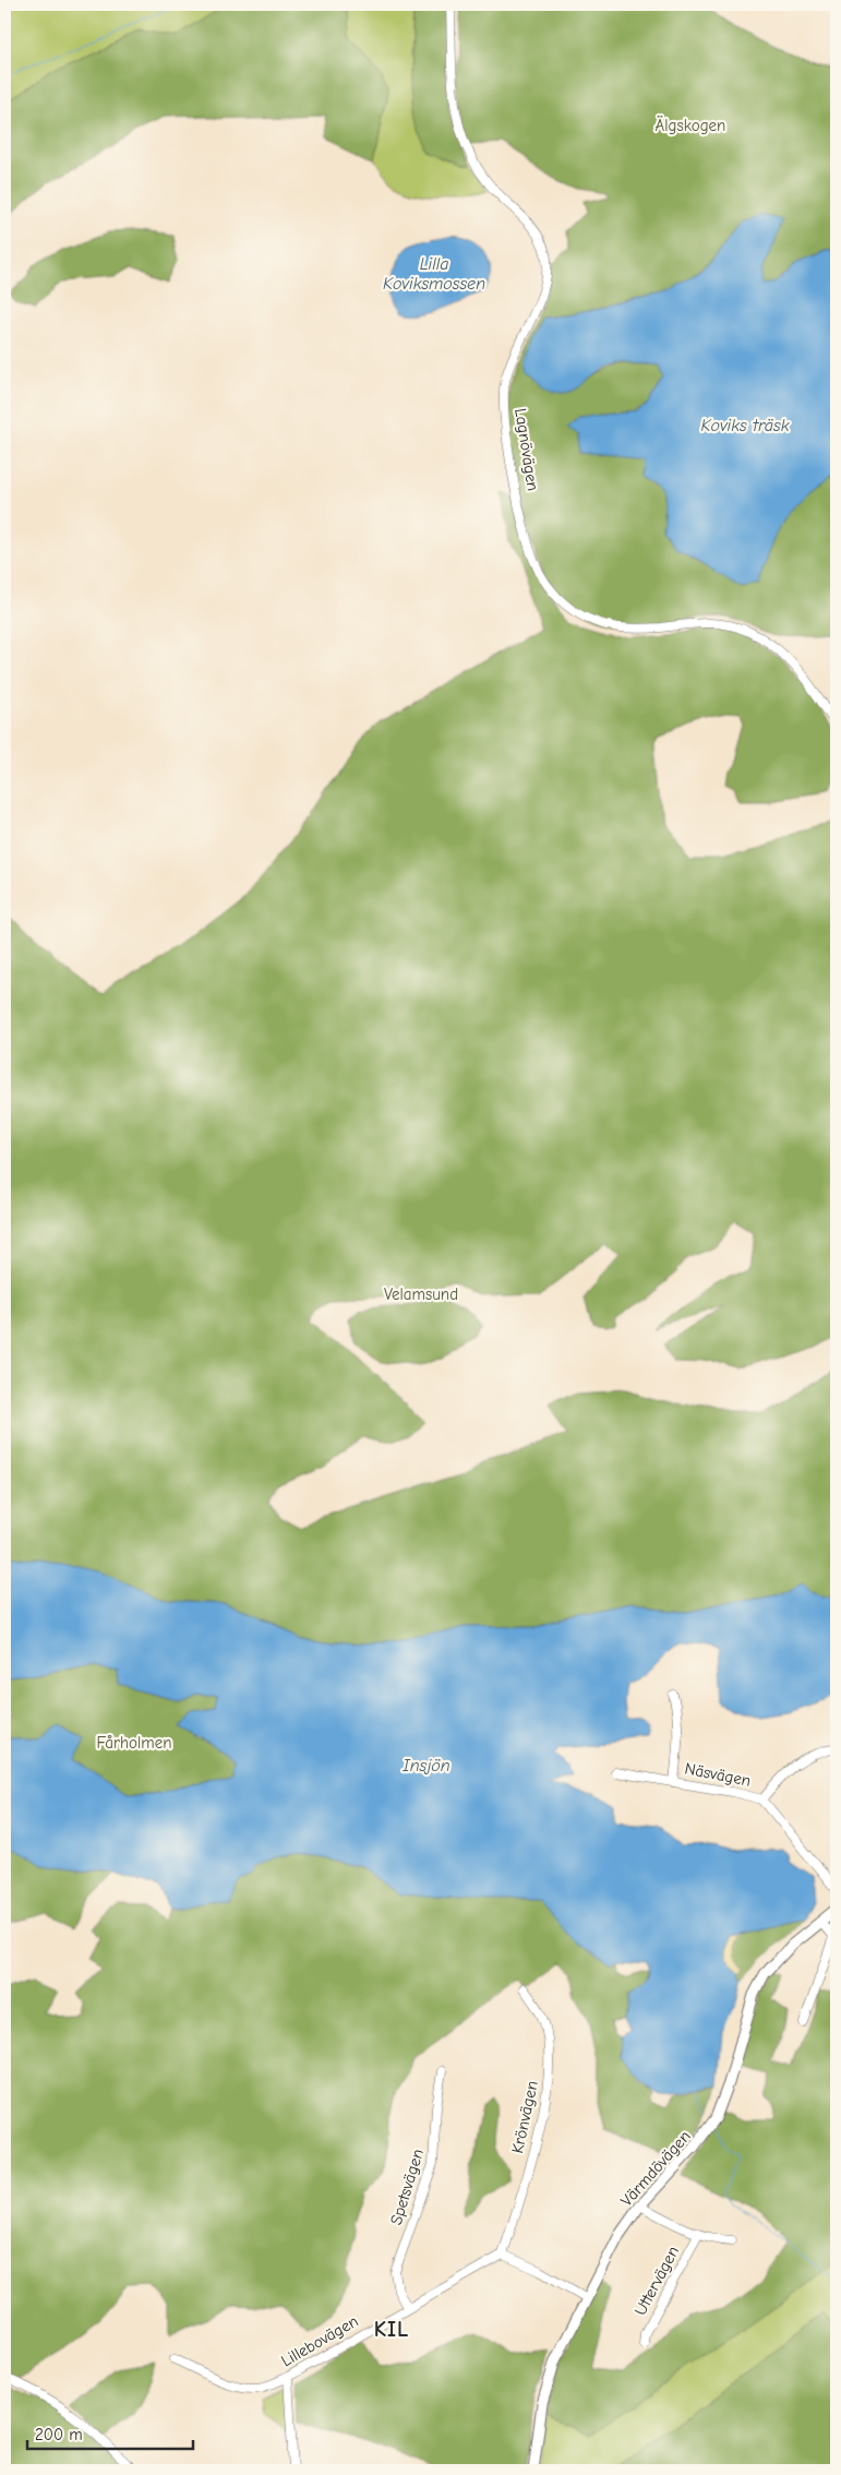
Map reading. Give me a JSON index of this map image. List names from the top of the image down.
{
  "streets": {
    "main road": ["Värmdövägen"],
    "street": [
      "Lagnövägen",
      "Näsvägen",
      "Krönvägen",
      "Spetsvägen",
      "Uttervägen",
      "Lillebovägen"
    ]
  },
  "crossings": [
    ["Krönvägen", "Lillebovägen"],
    ["Värmdövägen", "Uttervägen"],
    ["Spetsvägen", "Lillebovägen"]
  ],
  "districts": ["KIL"],
  "water": ["Lilla Koviksmossen", "Koviks träsk", "Insjön"],
  "parks": ["Älgskogen", "Velamsund", "Fårholmen"],
  "scale_bar": "200 m"
}
